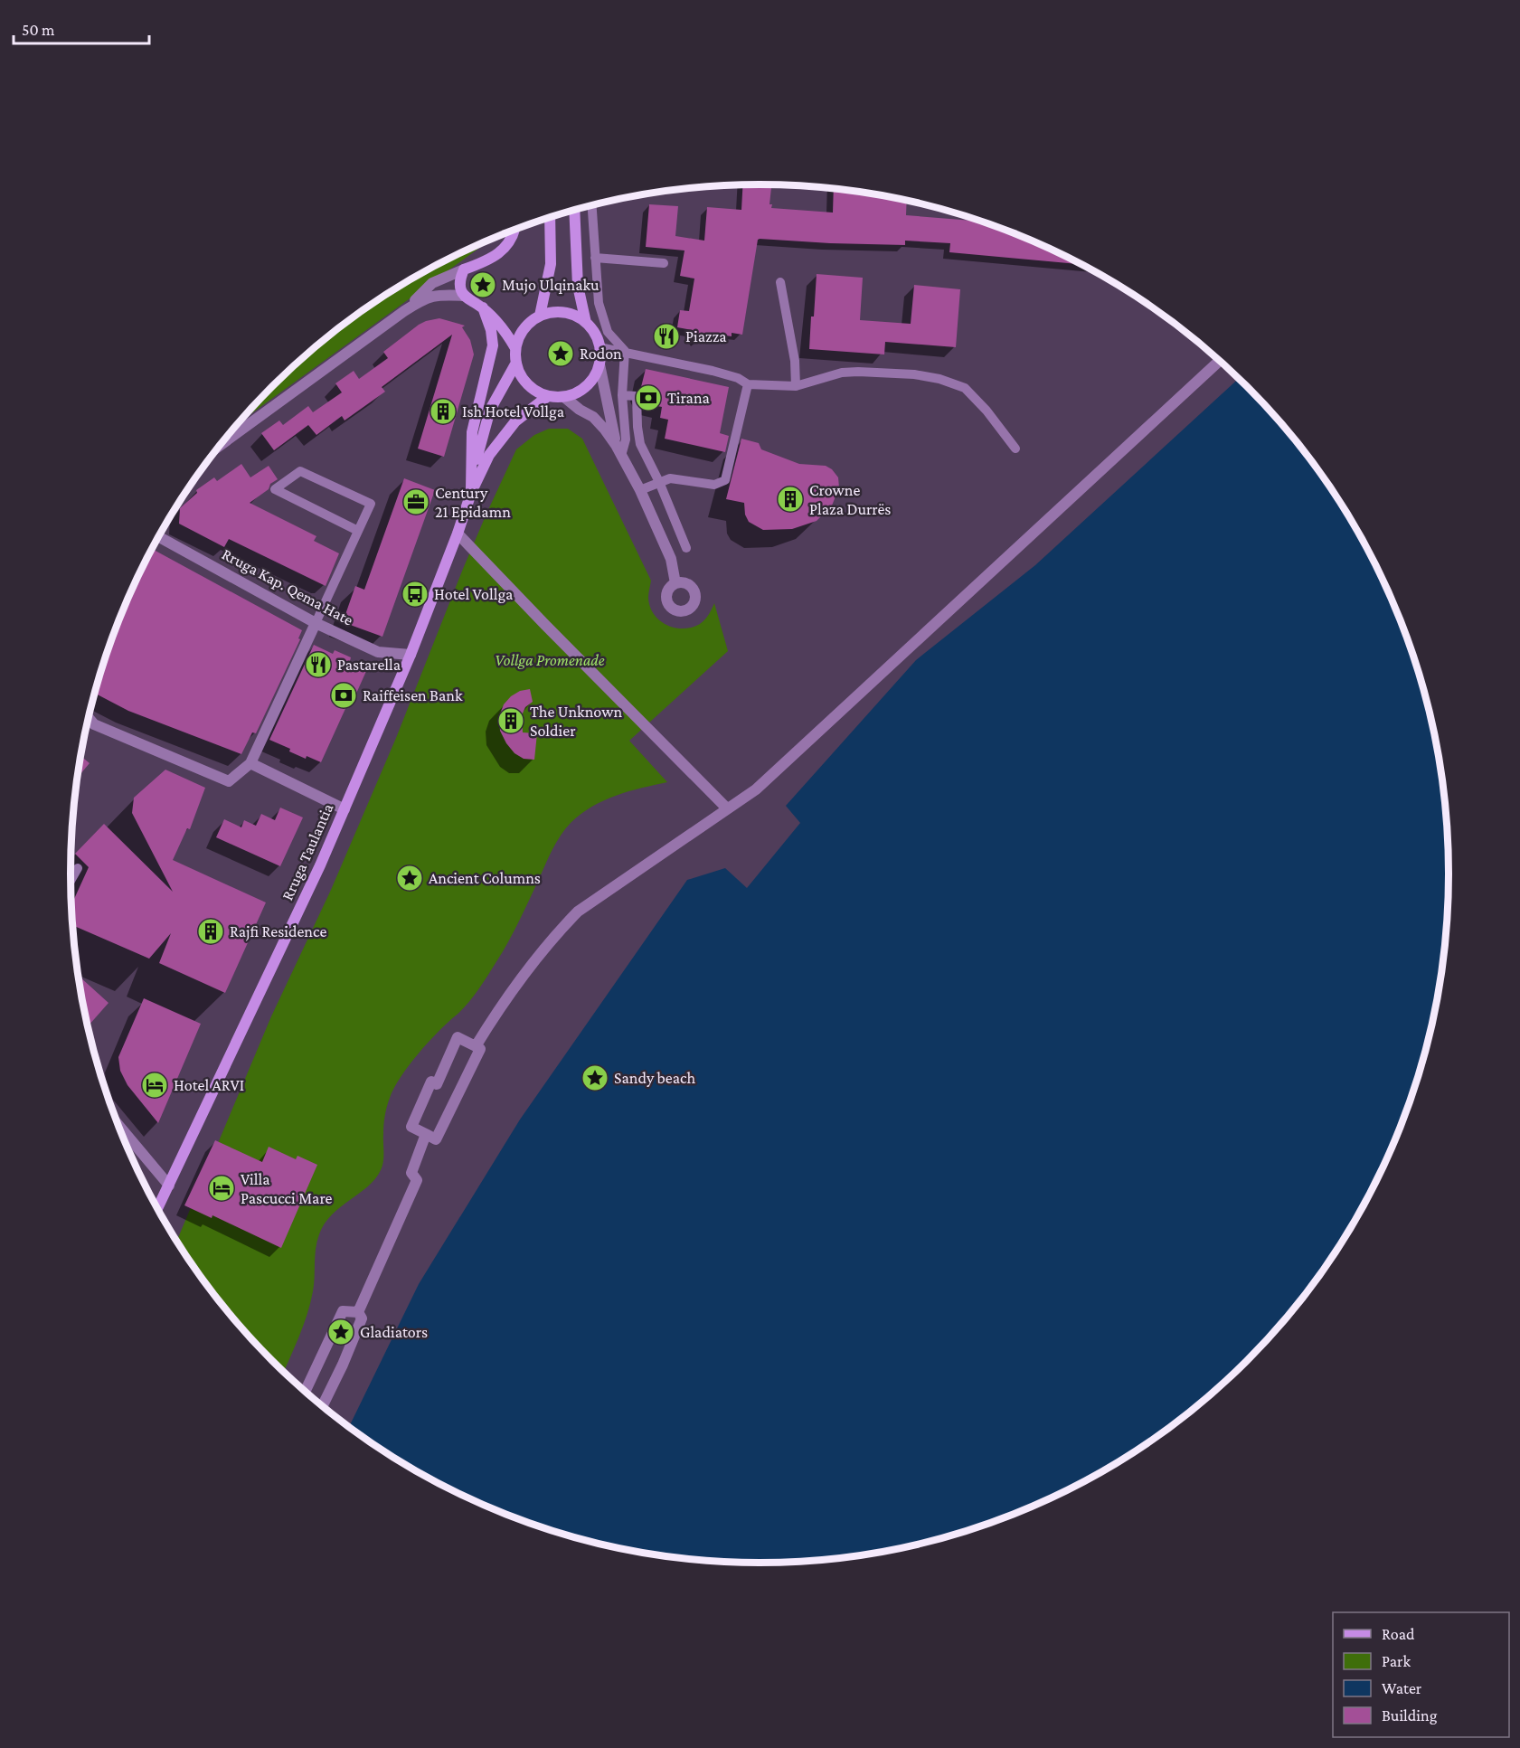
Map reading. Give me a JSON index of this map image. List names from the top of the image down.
{
  "streets": {
    "main road": ["Rruga Taulantia"],
    "street": ["Rruga Kap. Qema Hate"]
  },
  "crossings": [
    ["Rruga Kap. Qema Hate", "Rruga Taulantia"]
  ],
  "parks": ["Vollga Promenade"],
  "places": {
    "place": [
      "Mujo Ulqinaku",
      "Rodon",
      "Ancient Columns",
      "Sandy beach",
      "Gladiators"
    ],
    "restaurant": ["Piazza", "Pastarella"],
    "bank": ["Tirana", "Raiffeisen Bank"],
    "building": [
      "Ish Hotel Vollga",
      "Crowne Plaza Durrës",
      "The Unknown Soldier",
      "Rajfi Residence"
    ],
    "office": ["Century 21 Epidamn"],
    "bus stop": ["Hotel Vollga"],
    "hotel": ["Hotel ARVI", "Villa Pascucci Mare"]
  },
  "legend": [
    "Road",
    "Park",
    "Water",
    "Building"
  ],
  "scale_bar": "50 m"
}
